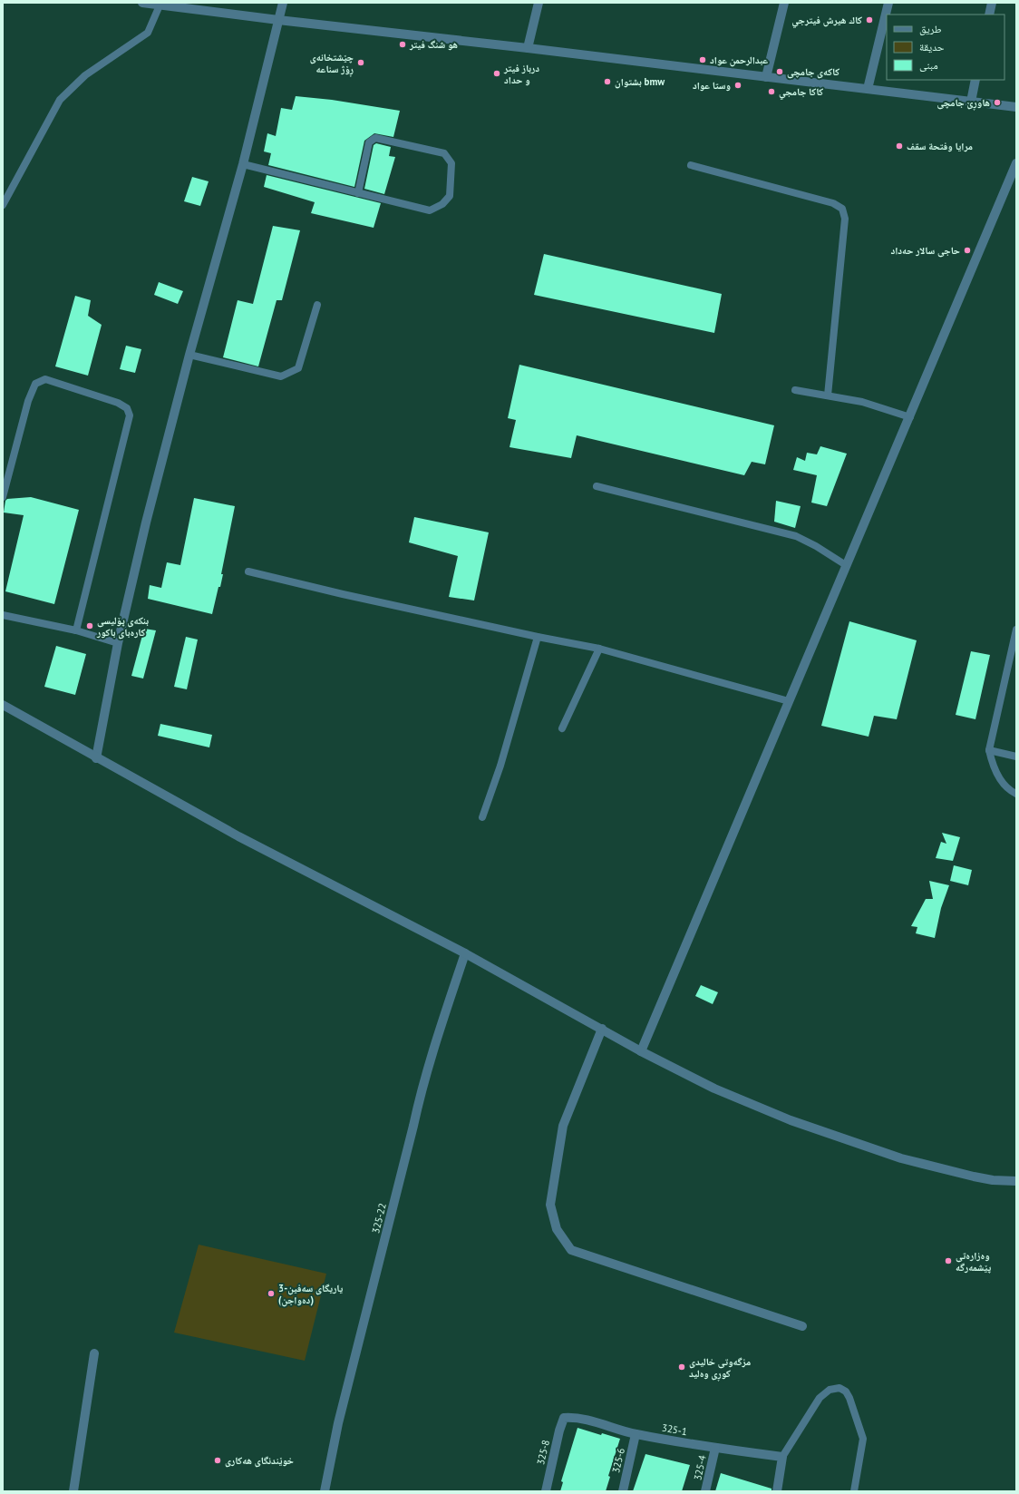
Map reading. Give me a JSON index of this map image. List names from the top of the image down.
{
  "streets": {
    "street": [
      "325-22",
      "325-1",
      "325-8",
      "325-6",
      "325-4"
    ]
  },
  "crossings": [
    ["325-1", "325-8"],
    ["325-1", "325-6"],
    ["325-1", "325-4"]
  ],
  "places": [
    "كاك هيرش فيترجي",
    "هو شنگ فيتر",
    "عبدالرحمن عواد",
    "چێشتخانەی ڕۆژ سناعه",
    "کاکەی جامچی",
    "درباز فیتر و حداد",
    "بشتوان bmw",
    "وستا عواد",
    "كاكا جامجي",
    "هاوڕێ جامچی",
    "مرايا وفتحة سقف",
    "حاجی سالار حەداد",
    "بنکەی پۆلیسی کارەبای باکور",
    "وەزارەتی پێشمەرگە",
    "یاریگای سەفین-3 (دەواجن)",
    "مزگەوتی خالیدی کوڕی وەلید",
    "خوێندنگای هەکاری"
  ],
  "legend": ["طريق", "حديقة", "مبنى"]
}
